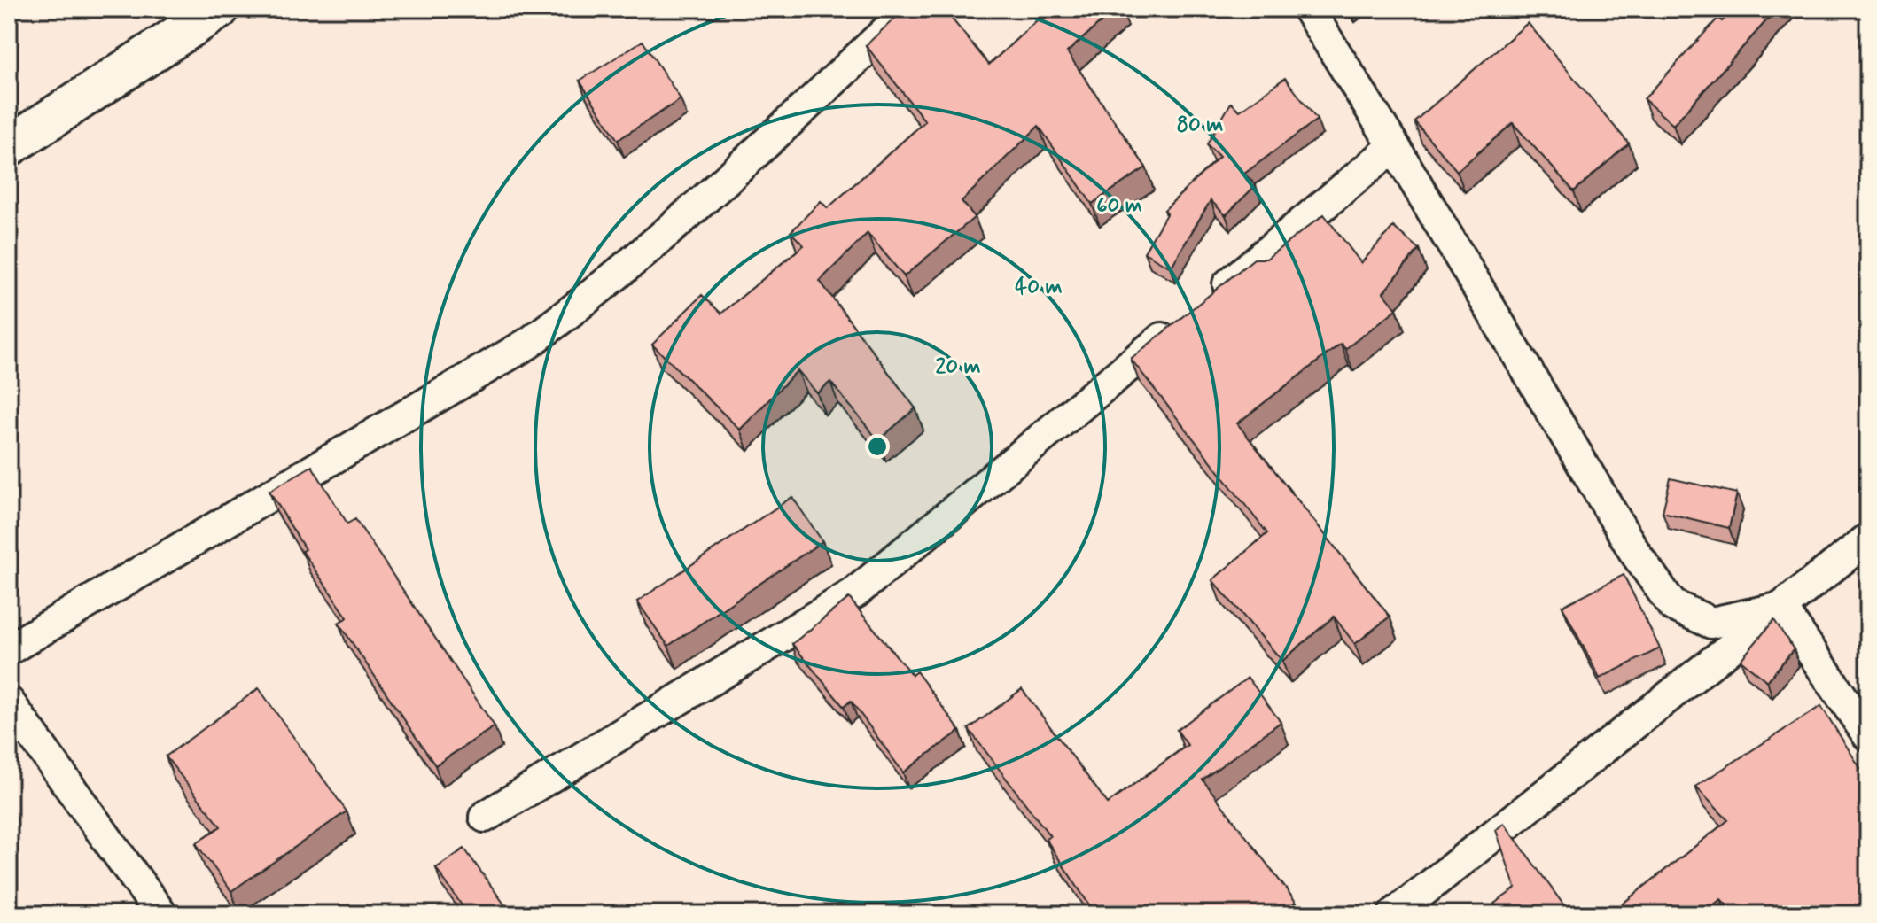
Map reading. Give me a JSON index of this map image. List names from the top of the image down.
{
  "rings": [
    "80 m",
    "60 m",
    "40 m",
    "20 m"
  ]
}
